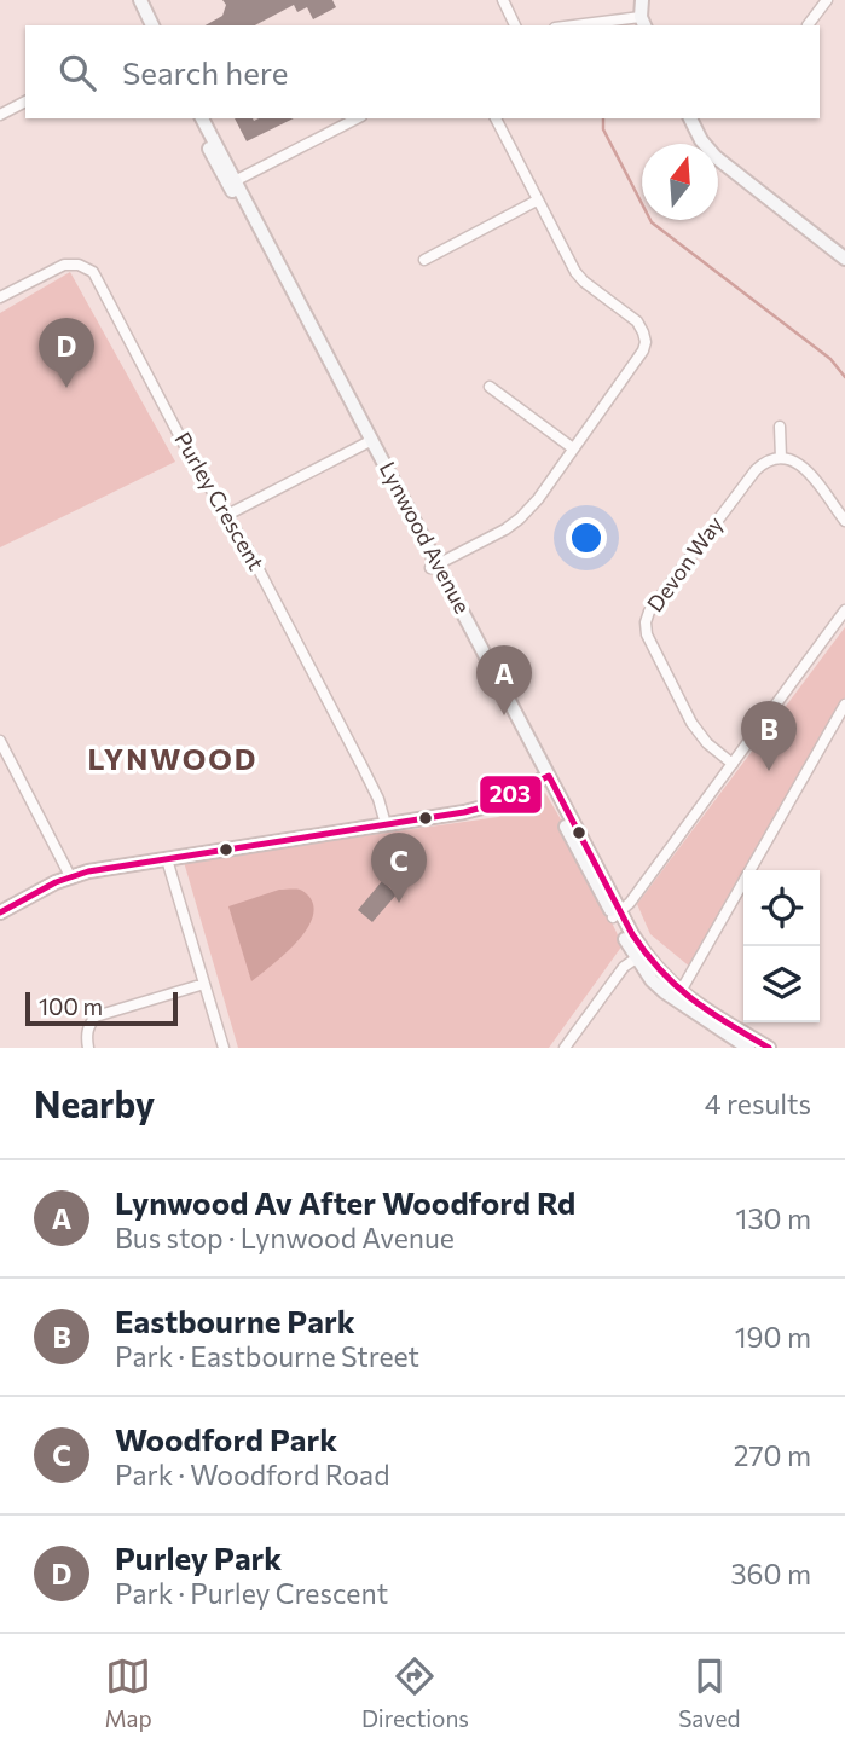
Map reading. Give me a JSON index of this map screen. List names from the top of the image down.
{
  "streets": {
    "street": ["Purley Crescent", "Lynwood Avenue", "Devon Way"]
  },
  "districts": ["LYNWOOD"],
  "lines": ["transit line 203"],
  "scale_bar": "100 m",
  "north": "top",
  "page": {
    "search": "Search here",
    "pins": [
      "D",
      "A",
      "B",
      "C"
    ],
    "scale": "100 m",
    "heading": ["Nearby", "4 results"],
    "list": [
      {
        "mark": "A",
        "name": "Lynwood Av After Woodford Rd",
        "note": "Bus stop · Lynwood Avenue",
        "value": "130 m"
      },
      {
        "mark": "B",
        "name": "Eastbourne Park",
        "note": "Park · Eastbourne Street",
        "value": "190 m"
      },
      {
        "mark": "C",
        "name": "Woodford Park",
        "note": "Park · Woodford Road",
        "value": "270 m"
      },
      {
        "mark": "D",
        "name": "Purley Park",
        "note": "Park · Purley Crescent",
        "value": "360 m"
      }
    ],
    "nav": ["Map", "Directions", "Saved"]
  }
}
